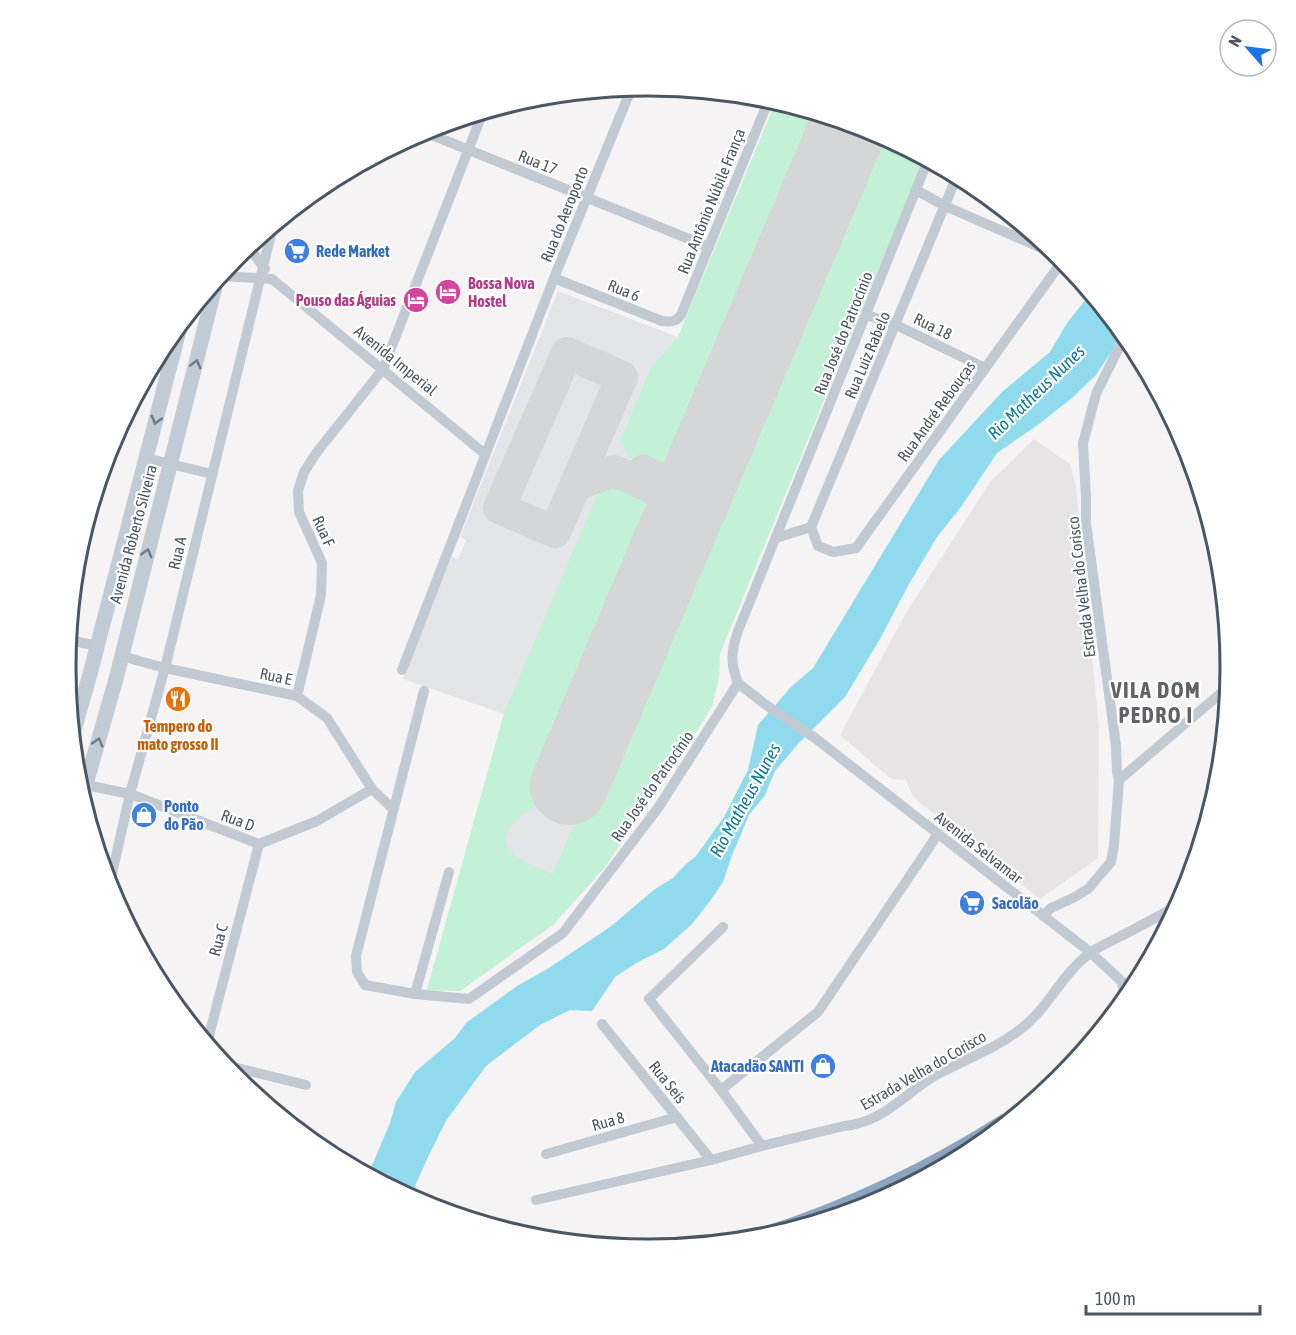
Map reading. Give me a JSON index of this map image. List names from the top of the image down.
{
  "streets": {
    "street": [
      "Rua 17",
      "Rua Antônio Núbile França",
      "Rua do Aeroporto",
      "Rua 6",
      "Rua 18",
      "Rua José do Patrocínio",
      "Rua Luiz Rabelo",
      "Avenida Imperial",
      "Rua André Rebouças",
      "Rua F",
      "Avenida Roberto Silveira",
      "Rua A",
      "Estrada Velha do Corisco",
      "Rua E",
      "Rua D",
      "Avenida Selvamar",
      "Rua C",
      "Rua Seis",
      "Rua 8"
    ]
  },
  "crossings": [
    ["Rua 17", "Rua Antônio Núbile França"],
    ["Rua 17", "Rua do Aeroporto"],
    ["Rua 17", "Rua F"],
    ["Rua Antônio Núbile França", "Rua 6"],
    ["Rua do Aeroporto", "Rua 6"],
    ["Rua do Aeroporto", "Avenida Imperial"],
    ["Rua 18", "Rua José do Patrocínio"],
    ["Rua 18", "Rua Luiz Rabelo"],
    ["Rua 18", "Rua André Rebouças"],
    ["Rua José do Patrocínio", "Rua E"],
    ["Rua José do Patrocínio", "Avenida Selvamar"],
    ["Rua Luiz Rabelo", "Rua André Rebouças"],
    ["Avenida Imperial", "Rua F"],
    ["Avenida Imperial", "Rua A"],
    ["Rua F", "Rua E"],
    ["Avenida Roberto Silveira", "Rua E"],
    ["Rua A", "Rua E"],
    ["Rua A", "Rua D"],
    ["Estrada Velha do Corisco", "Avenida Selvamar"],
    ["Estrada Velha do Corisco", "Rua Seis"],
    ["Rua E", "Rua D"],
    ["Rua D", "Rua C"],
    ["Rua Seis", "Rua 8"]
  ],
  "districts": ["VILA DOM PEDRO I"],
  "water": ["Rio Matheus Nunes"],
  "places": {
    "supermarket": ["Rede Market", "Sacolão"],
    "hotel": ["Bossa Nova Hostel", "Pouso das Águias"],
    "restaurant": ["Tempero do mato grosso II"],
    "shop": ["Ponto do Pão", "Atacadão SANTI"]
  },
  "scale_bar": "100 m",
  "north": "top left"
}
